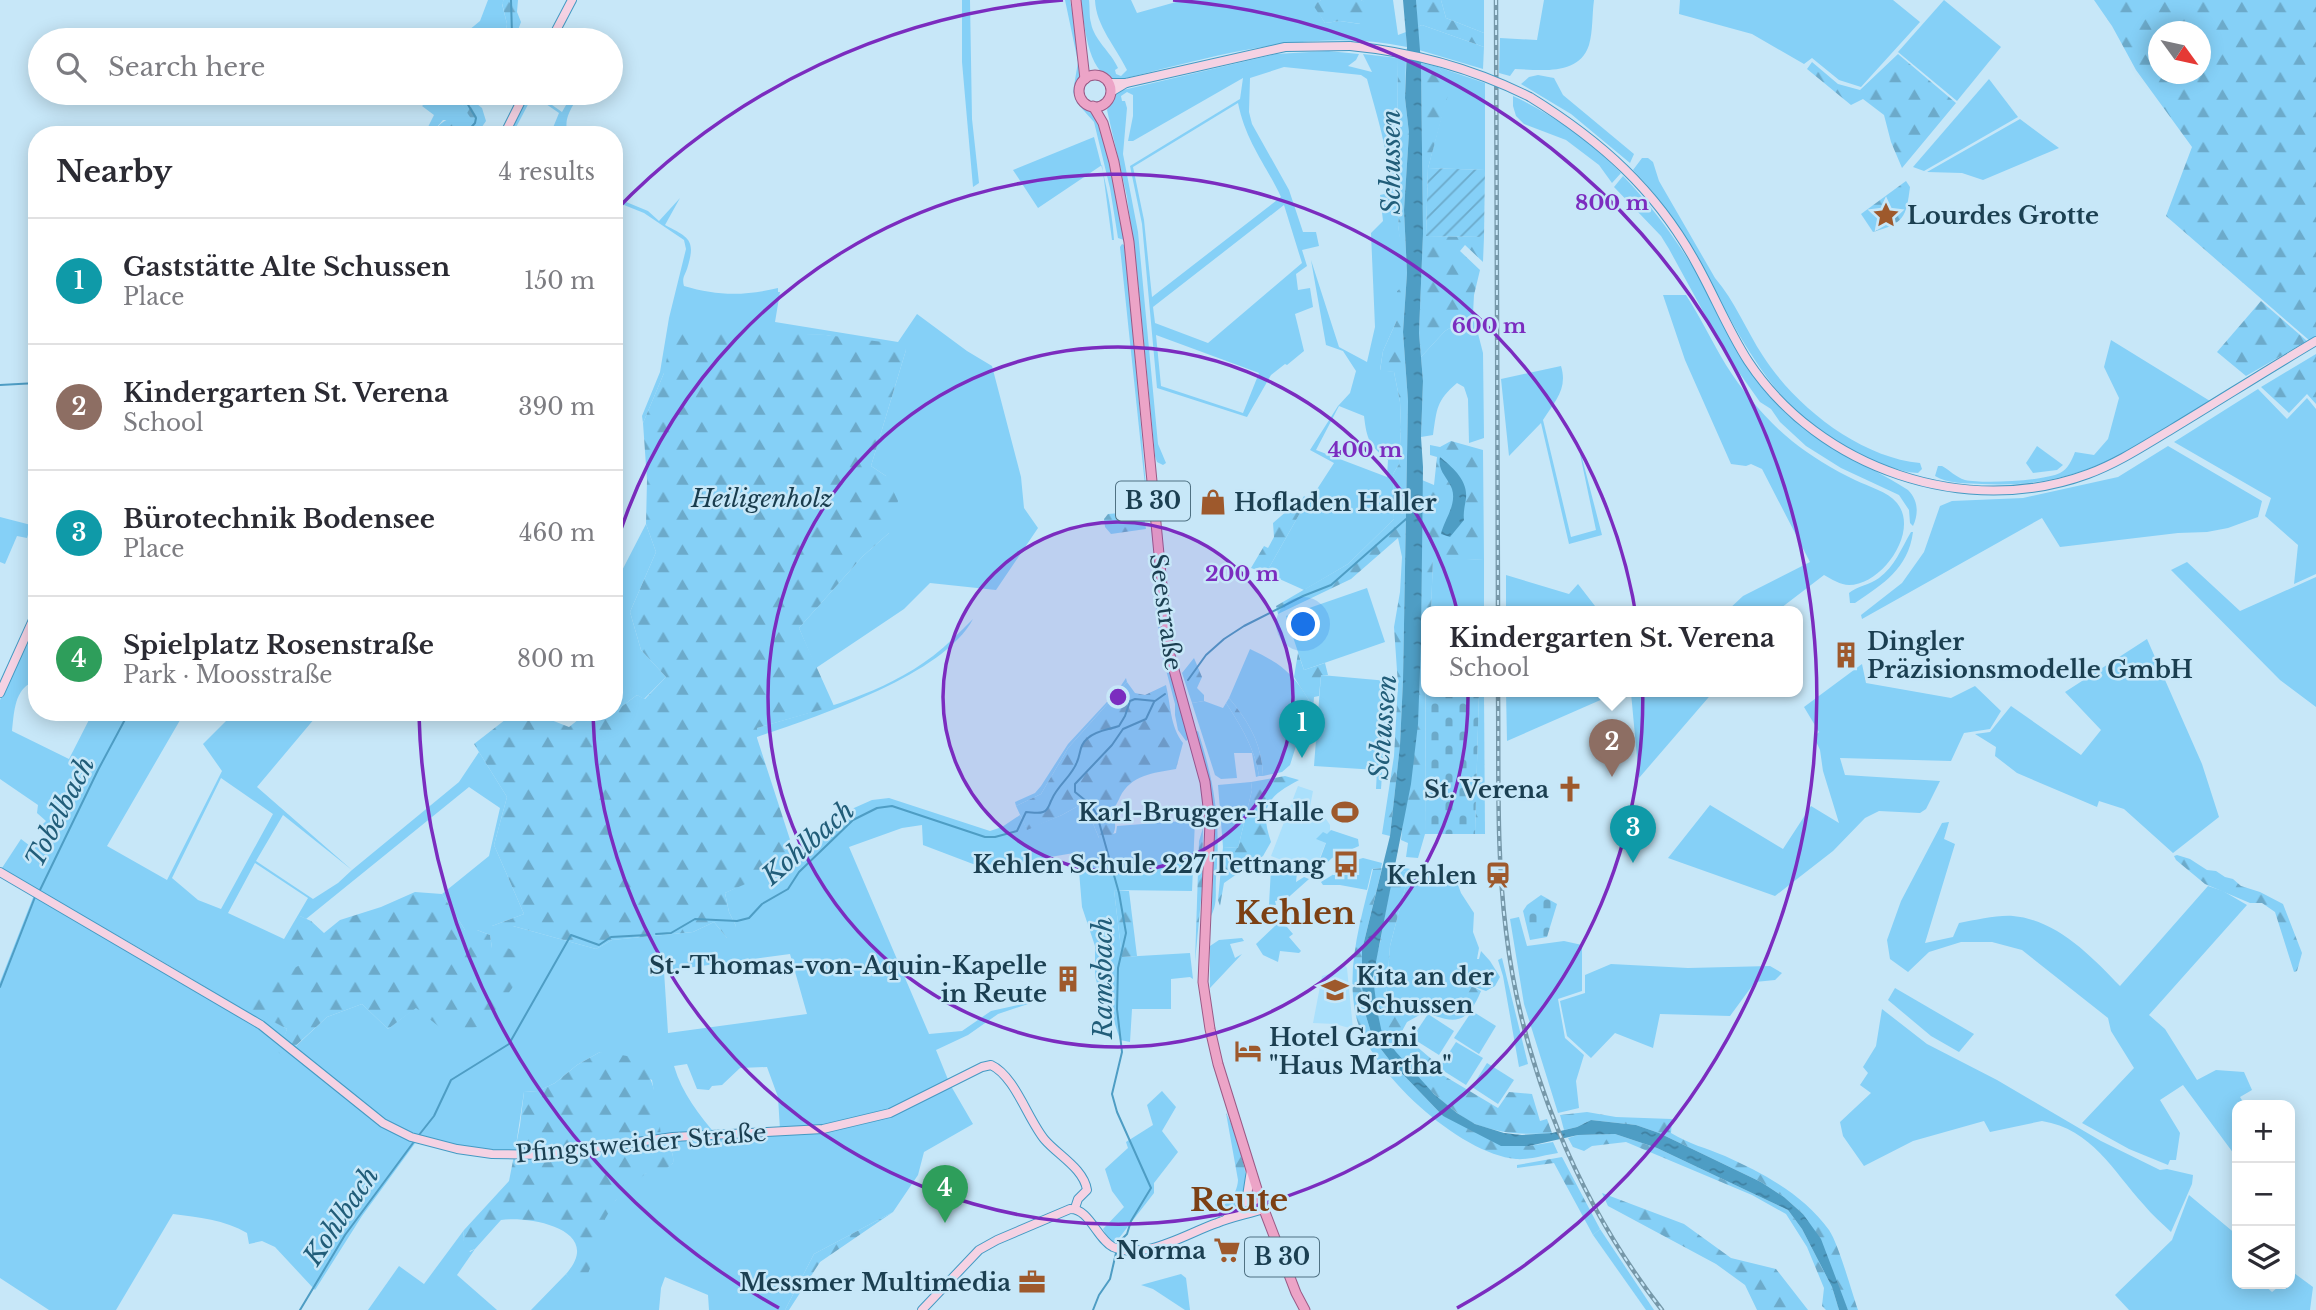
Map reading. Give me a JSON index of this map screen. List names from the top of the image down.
{
  "streets": {
    "main road": ["B 30", "Seestraße"],
    "street": ["Pfingstweider Straße"]
  },
  "crossings": [
    ["B 30", "Seestraße"]
  ],
  "districts": ["Kehlen", "Reute"],
  "water": [
    "Schussen",
    "Tobelbach",
    "Kohlbach",
    "Ramsbach"
  ],
  "parks": ["Heiligenholz"],
  "places": {
    "place": ["Lourdes Grotte"],
    "shop": ["Hofladen Haller"],
    "building": ["Dingler Präzisionsmodelle GmbH", "St.-Thomas-von-Aquin-Kapelle in Reute"],
    "church": ["St. Verena"],
    "sports": ["Karl-Brugger-Halle"],
    "bus stop": ["Kehlen Schule 227 Tettnang"],
    "station": ["Kehlen"],
    "school or university": ["Kita an der Schussen"],
    "hotel": ["Hotel Garni \"Haus Martha\""],
    "supermarket": ["Norma"],
    "office": ["Messmer Multimedia"]
  },
  "north": "bottom right",
  "page": {
    "search": "Search here",
    "heading": ["Nearby", "4 results"],
    "list": [
      {
        "mark": "1",
        "name": "Gaststätte Alte Schussen",
        "note": "Place",
        "value": "150 m"
      },
      {
        "mark": "2",
        "name": "Kindergarten St. Verena",
        "note": "School",
        "value": "390 m"
      },
      {
        "mark": "3",
        "name": "Bürotechnik Bodensee",
        "note": "Place",
        "value": "460 m"
      },
      {
        "mark": "4",
        "name": "Spielplatz Rosenstraße",
        "note": "Park · Moosstraße",
        "value": "800 m"
      }
    ],
    "popup": ["Kindergarten St. Verena", "School"],
    "pins": [
      "1",
      "2",
      "3",
      "4"
    ],
    "map_buttons": ["+", "−"]
  },
  "rings": [
    "800 m",
    "600 m",
    "400 m",
    "200 m"
  ]
}
